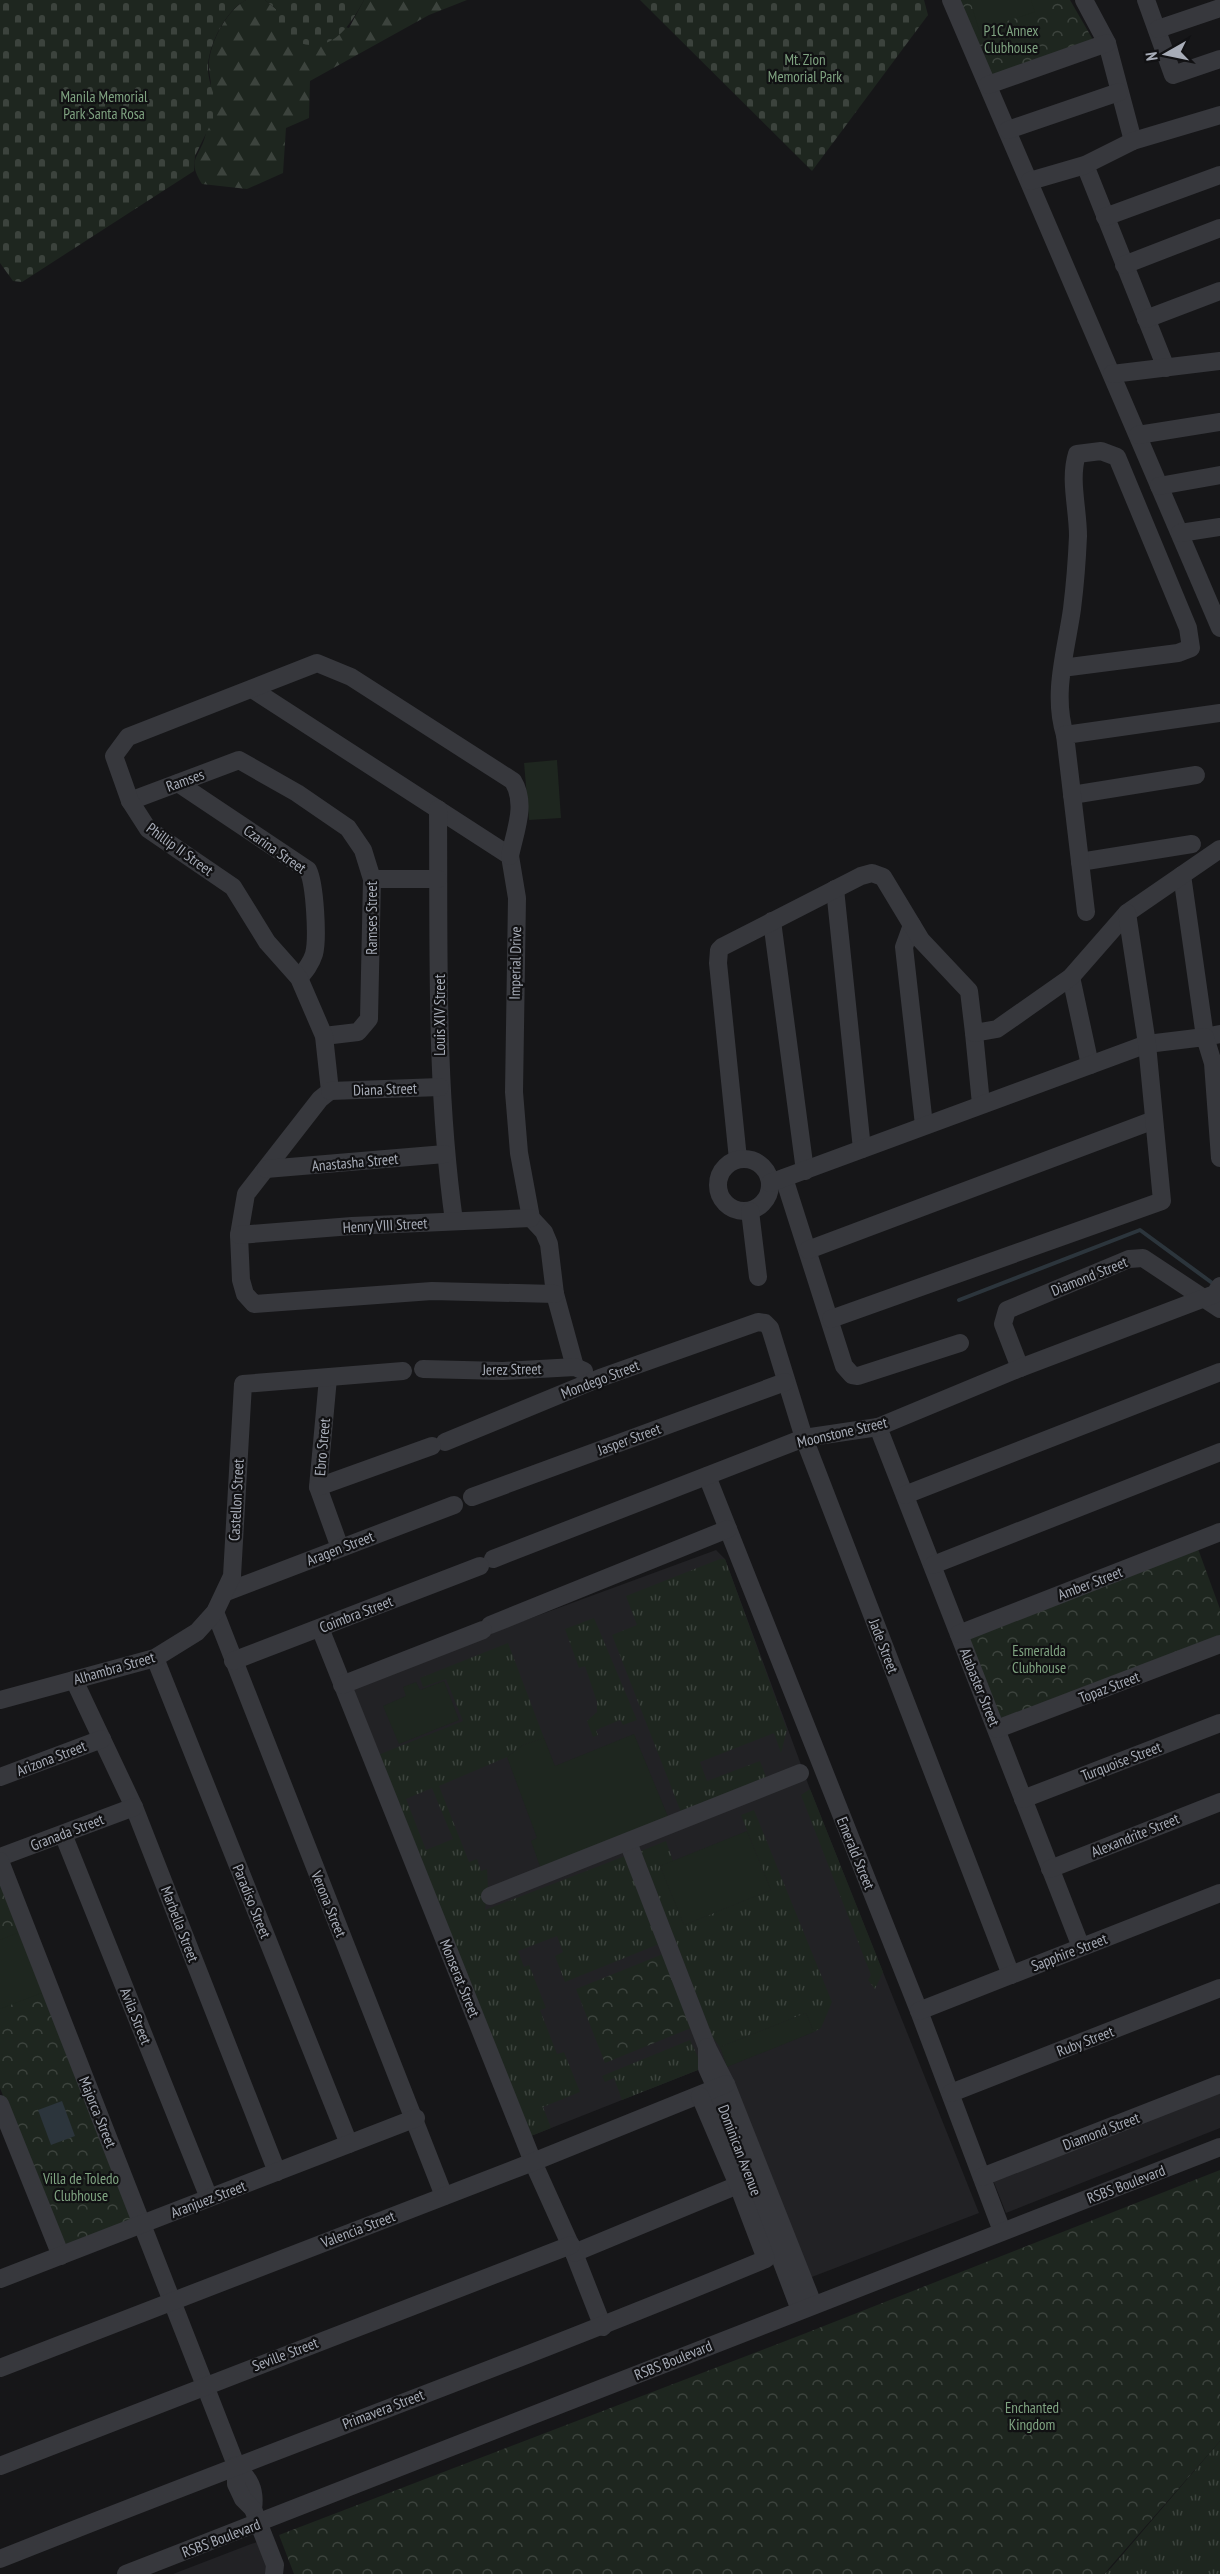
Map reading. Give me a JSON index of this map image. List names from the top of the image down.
{
  "streets": {
    "street": [
      "Ramses",
      "Phillip II Street",
      "Czarina Street",
      "Ramses Street",
      "Imperial Drive",
      "Louis XIV Street",
      "Diana Street",
      "Anastasha Street",
      "Henry VIII Street",
      "Diamond Street",
      "Jerez Street",
      "Mondego Street",
      "Moonstone Street",
      "Jasper Street",
      "Ebro Street",
      "Castellon Street",
      "Aragen Street",
      "Amber Street",
      "Coimbra Street",
      "Jade Street",
      "Alhambra Street",
      "Alabaster Street",
      "Topaz Street",
      "Arizona Street",
      "Turquoise Street",
      "Granada Street",
      "Alexandrite Street",
      "Emerald Street",
      "Paradiso Street",
      "Verona Street",
      "Marbella Street",
      "Sapphire Street",
      "Monserat Street",
      "Avila Street",
      "Ruby Street",
      "Majorca Street",
      "Dominican Avenue",
      "RSBS Boulevard",
      "Aranjuez Street",
      "Valencia Street",
      "Seville Street",
      "Primavera Street"
    ]
  },
  "crossings": [
    ["Ramses", "Phillip II Street"],
    ["Ramses", "Czarina Street"],
    ["Ramses", "Ramses Street"],
    ["Phillip II Street", "Czarina Street"],
    ["Phillip II Street", "Ramses Street"],
    ["Phillip II Street", "Imperial Drive"],
    ["Phillip II Street", "Diana Street"],
    ["Imperial Drive", "Henry VIII Street"],
    ["Imperial Drive", "Jerez Street"],
    ["Louis XIV Street", "Diana Street"],
    ["Louis XIV Street", "Anastasha Street"],
    ["Louis XIV Street", "Henry VIII Street"],
    ["Diamond Street", "Moonstone Street"],
    ["Diamond Street", "Emerald Street"],
    ["Jerez Street", "Mondego Street"],
    ["Mondego Street", "Ebro Street"],
    ["Mondego Street", "Jade Street"],
    ["Moonstone Street", "Coimbra Street"],
    ["Moonstone Street", "Jade Street"],
    ["Moonstone Street", "Alabaster Street"],
    ["Moonstone Street", "Emerald Street"],
    ["Jasper Street", "Jade Street"],
    ["Ebro Street", "Castellon Street"],
    ["Ebro Street", "Aragen Street"],
    ["Castellon Street", "Aragen Street"],
    ["Castellon Street", "Alhambra Street"],
    ["Castellon Street", "Verona Street"],
    ["Amber Street", "Alabaster Street"],
    ["Coimbra Street", "Verona Street"],
    ["Coimbra Street", "Monserat Street"],
    ["Jade Street", "Sapphire Street"],
    ["Alhambra Street", "Paradiso Street"],
    ["Alhambra Street", "Verona Street"],
    ["Alhambra Street", "Marbella Street"],
    ["Alabaster Street", "Topaz Street"],
    ["Alabaster Street", "Turquoise Street"],
    ["Alabaster Street", "Alexandrite Street"],
    ["Alabaster Street", "Sapphire Street"],
    ["Arizona Street", "Marbella Street"],
    ["Granada Street", "Marbella Street"],
    ["Granada Street", "Avila Street"],
    ["Granada Street", "Majorca Street"],
    ["Emerald Street", "Sapphire Street"],
    ["Emerald Street", "Ruby Street"],
    ["Emerald Street", "RSBS Boulevard"],
    ["Paradiso Street", "Aranjuez Street"],
    ["Verona Street", "Aranjuez Street"],
    ["Verona Street", "Valencia Street"],
    ["Marbella Street", "Aranjuez Street"],
    ["Monserat Street", "Valencia Street"],
    ["Monserat Street", "Seville Street"],
    ["Monserat Street", "Primavera Street"],
    ["Avila Street", "Aranjuez Street"],
    ["Majorca Street", "RSBS Boulevard"],
    ["Majorca Street", "Aranjuez Street"],
    ["Majorca Street", "Valencia Street"],
    ["Majorca Street", "Seville Street"],
    ["Majorca Street", "Primavera Street"],
    ["Dominican Avenue", "RSBS Boulevard"],
    ["Dominican Avenue", "Valencia Street"],
    ["Seville Street", "Primavera Street"]
  ],
  "parks": [
    "P1C Annex Clubhouse",
    "Mt. Zion Memorial Park",
    "Manila Memorial Park Santa Rosa",
    "Esmeralda Clubhouse",
    "Villa de Toledo Clubhouse",
    "Enchanted Kingdom"
  ],
  "north": "left"
}
